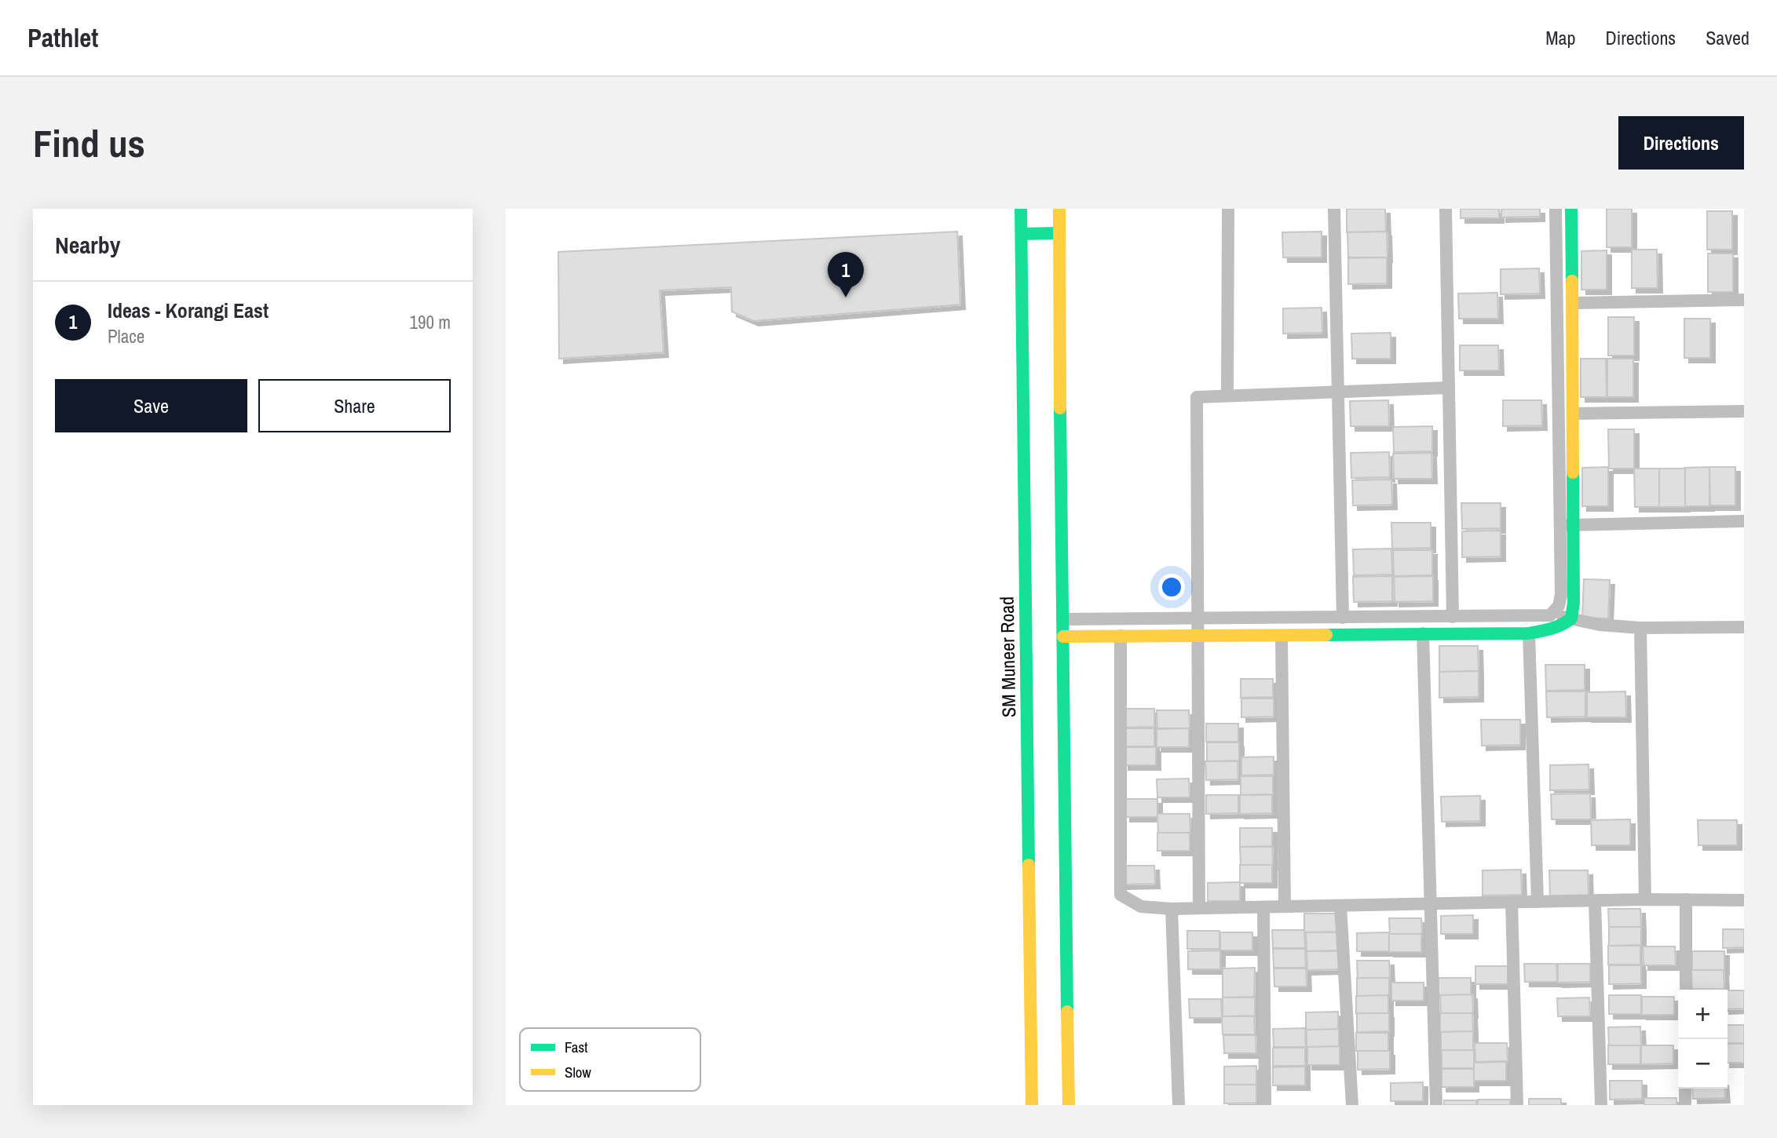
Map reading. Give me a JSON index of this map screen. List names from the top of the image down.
{
  "streets": {
    "main road": ["SM Muneer Road"]
  },
  "legend": ["Fast", "Slow"],
  "page": {
    "header": "Pathlet",
    "nav": ["Map", "Directions", "Saved"],
    "buttons": [
      "Directions",
      ["Save", "Share"]
    ],
    "title": "Find us",
    "heading": "Nearby",
    "pins": "1",
    "list": [
      {
        "mark": "1",
        "name": "Ideas - Korangi East",
        "note": "Place",
        "value": "190 m"
      }
    ],
    "map_buttons": ["+", "−"]
  }
}
